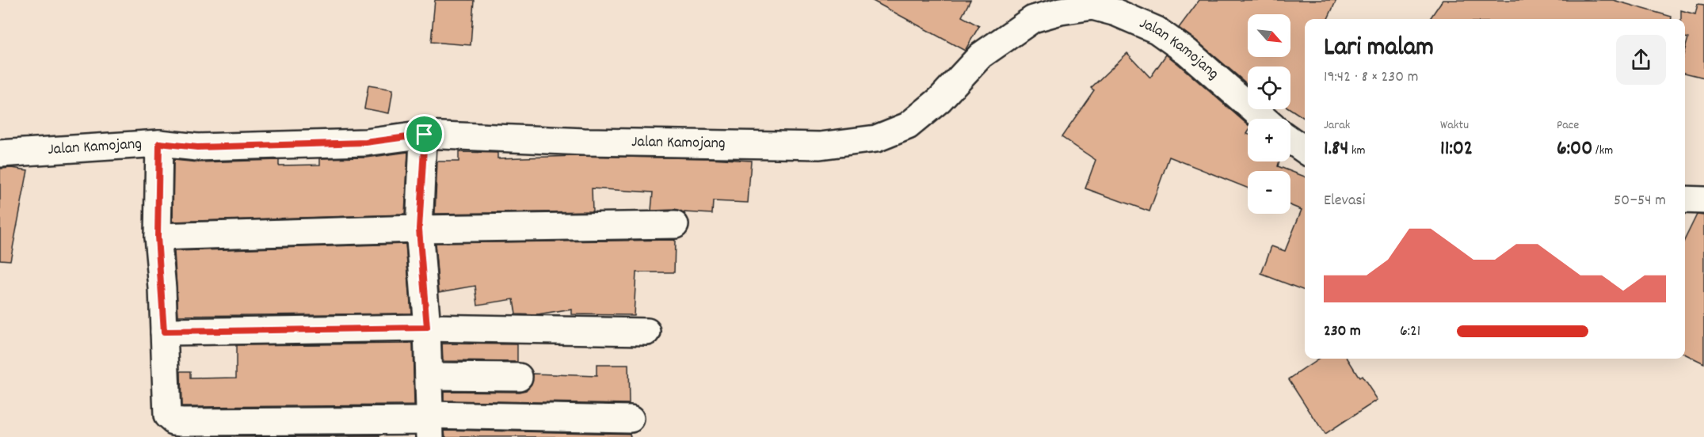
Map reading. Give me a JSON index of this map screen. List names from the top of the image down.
{
  "streets": {
    "street": ["Jalan Kamojang"]
  },
  "north": "bottom right",
  "page": {
    "map_buttons": ["+", "−"],
    "heading": ["Lari malam", "19:42 · 8 × 230 m"],
    "stats": [
      ["Jarak", "1.84 km"],
      ["Waktu", "11:02"],
      ["Pace", "6:00 /km"]
    ],
    "chart": ["Elevasi", "50–54 m"],
    "list": [
      {
        "name": "230 m",
        "note": "6:21"
      }
    ]
  }
}
